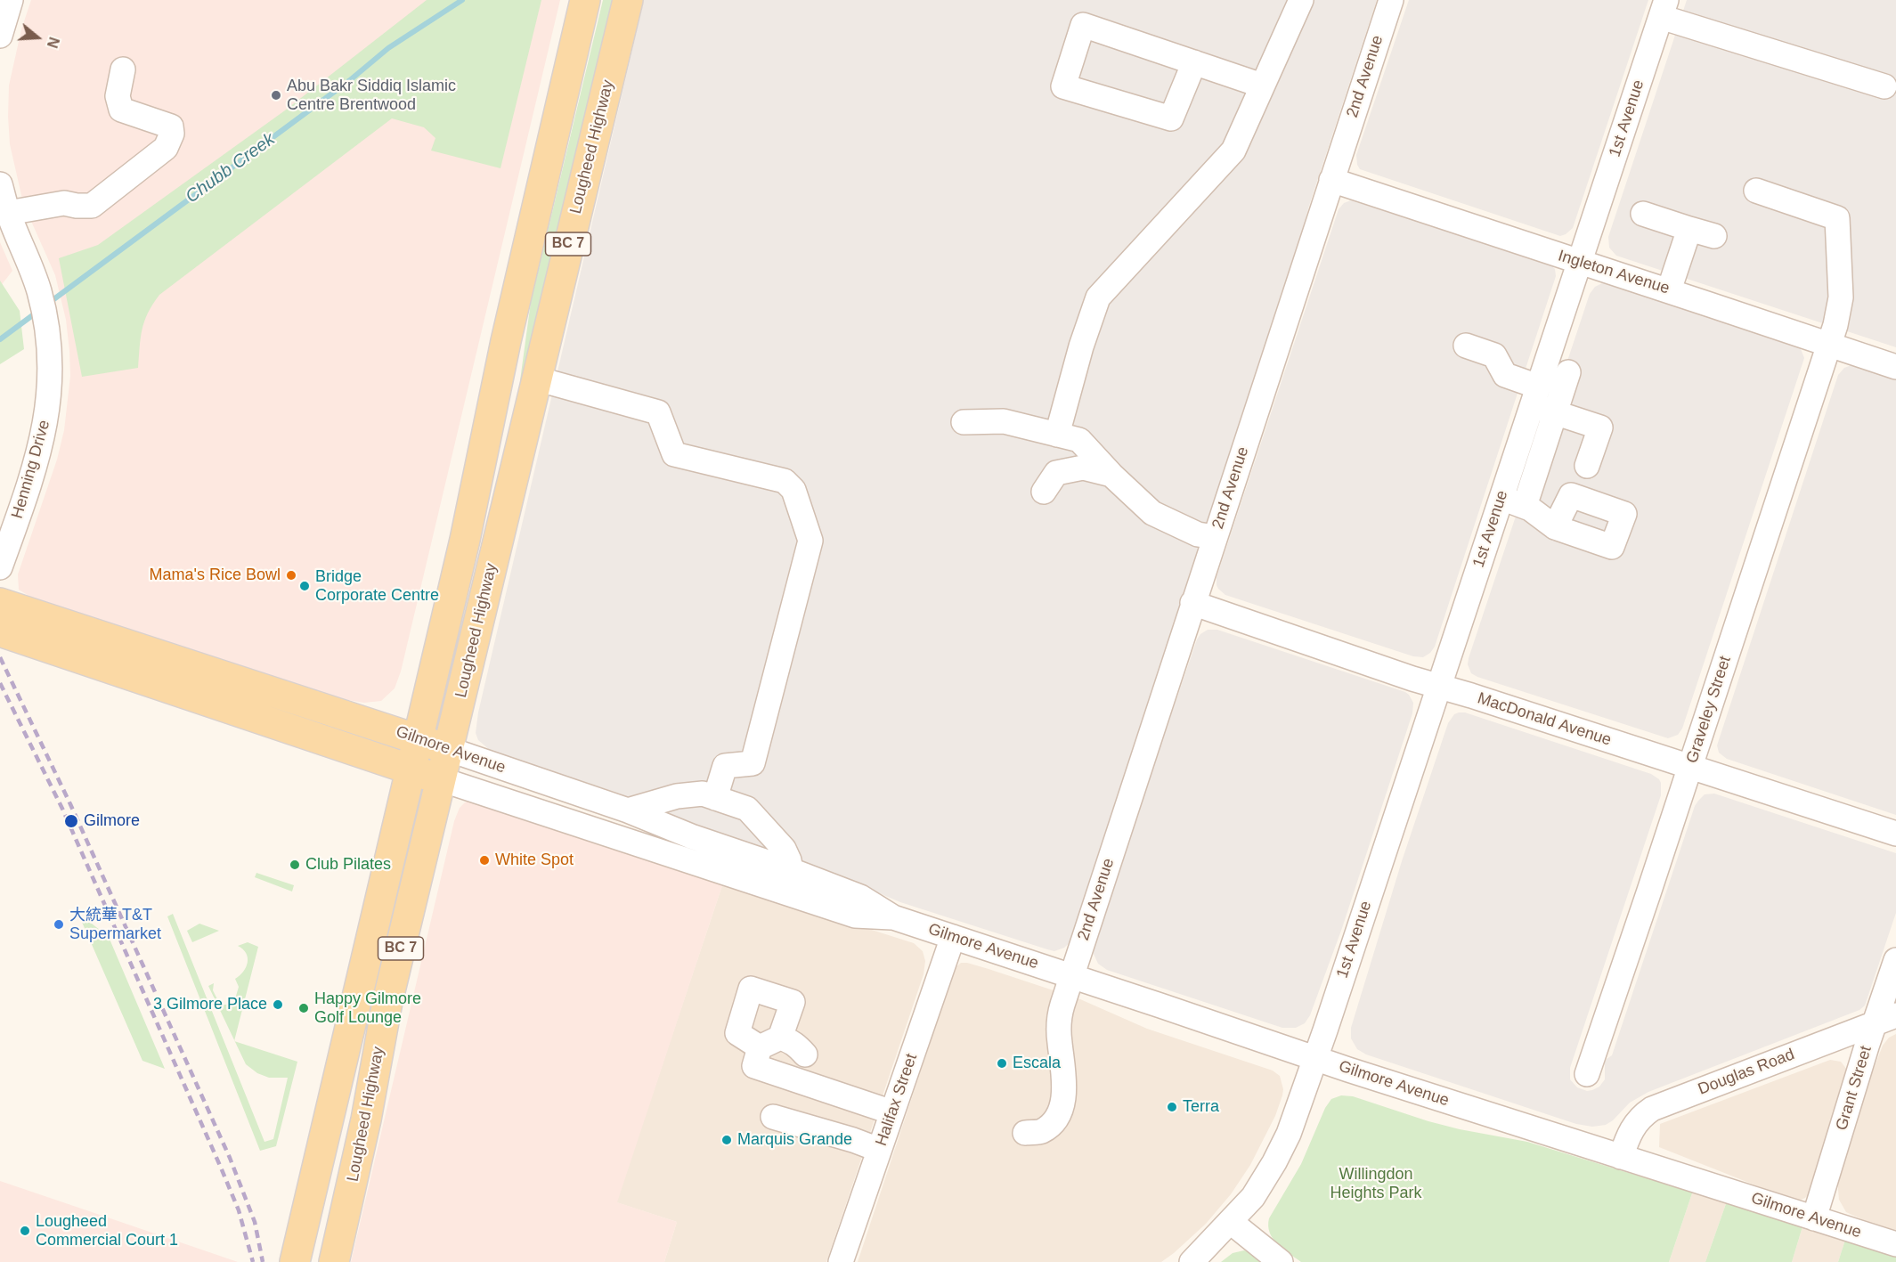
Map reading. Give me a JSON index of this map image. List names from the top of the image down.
{
  "streets": {
    "main road": ["Lougheed Highway", "BC 7", "Gilmore Avenue"],
    "street": [
      "2nd Avenue",
      "1st Avenue",
      "Ingleton Avenue",
      "Henning Drive",
      "Graveley Street",
      "MacDonald Avenue",
      "Douglas Road",
      "Grant Street",
      "Halifax Street"
    ]
  },
  "crossings": [
    ["2nd Avenue", "Ingleton Avenue"],
    ["2nd Avenue", "MacDonald Avenue"],
    ["2nd Avenue", "Gilmore Avenue"],
    ["1st Avenue", "Ingleton Avenue"],
    ["1st Avenue", "MacDonald Avenue"],
    ["1st Avenue", "Gilmore Avenue"],
    ["Lougheed Highway", "Gilmore Avenue"],
    ["Ingleton Avenue", "Graveley Street"],
    ["Graveley Street", "MacDonald Avenue"],
    ["Gilmore Avenue", "Douglas Road"],
    ["Gilmore Avenue", "Grant Street"],
    ["Gilmore Avenue", "Halifax Street"],
    ["Douglas Road", "Grant Street"]
  ],
  "water": ["Chubb Creek"],
  "parks": ["Willingdon Heights Park"],
  "places": [
    "Abu Bakr Siddiq Islamic Centre Brentwood",
    "Mama's Rice Bowl",
    "Bridge Corporate Centre",
    "Gilmore",
    "White Spot",
    "Club Pilates",
    "大統華 T&T Supermarket",
    "3 Gilmore Place",
    "Happy Gilmore Golf Lounge",
    "Escala",
    "Terra",
    "Marquis Grande",
    "Lougheed Commercial Court 1"
  ],
  "north": "right"
}
